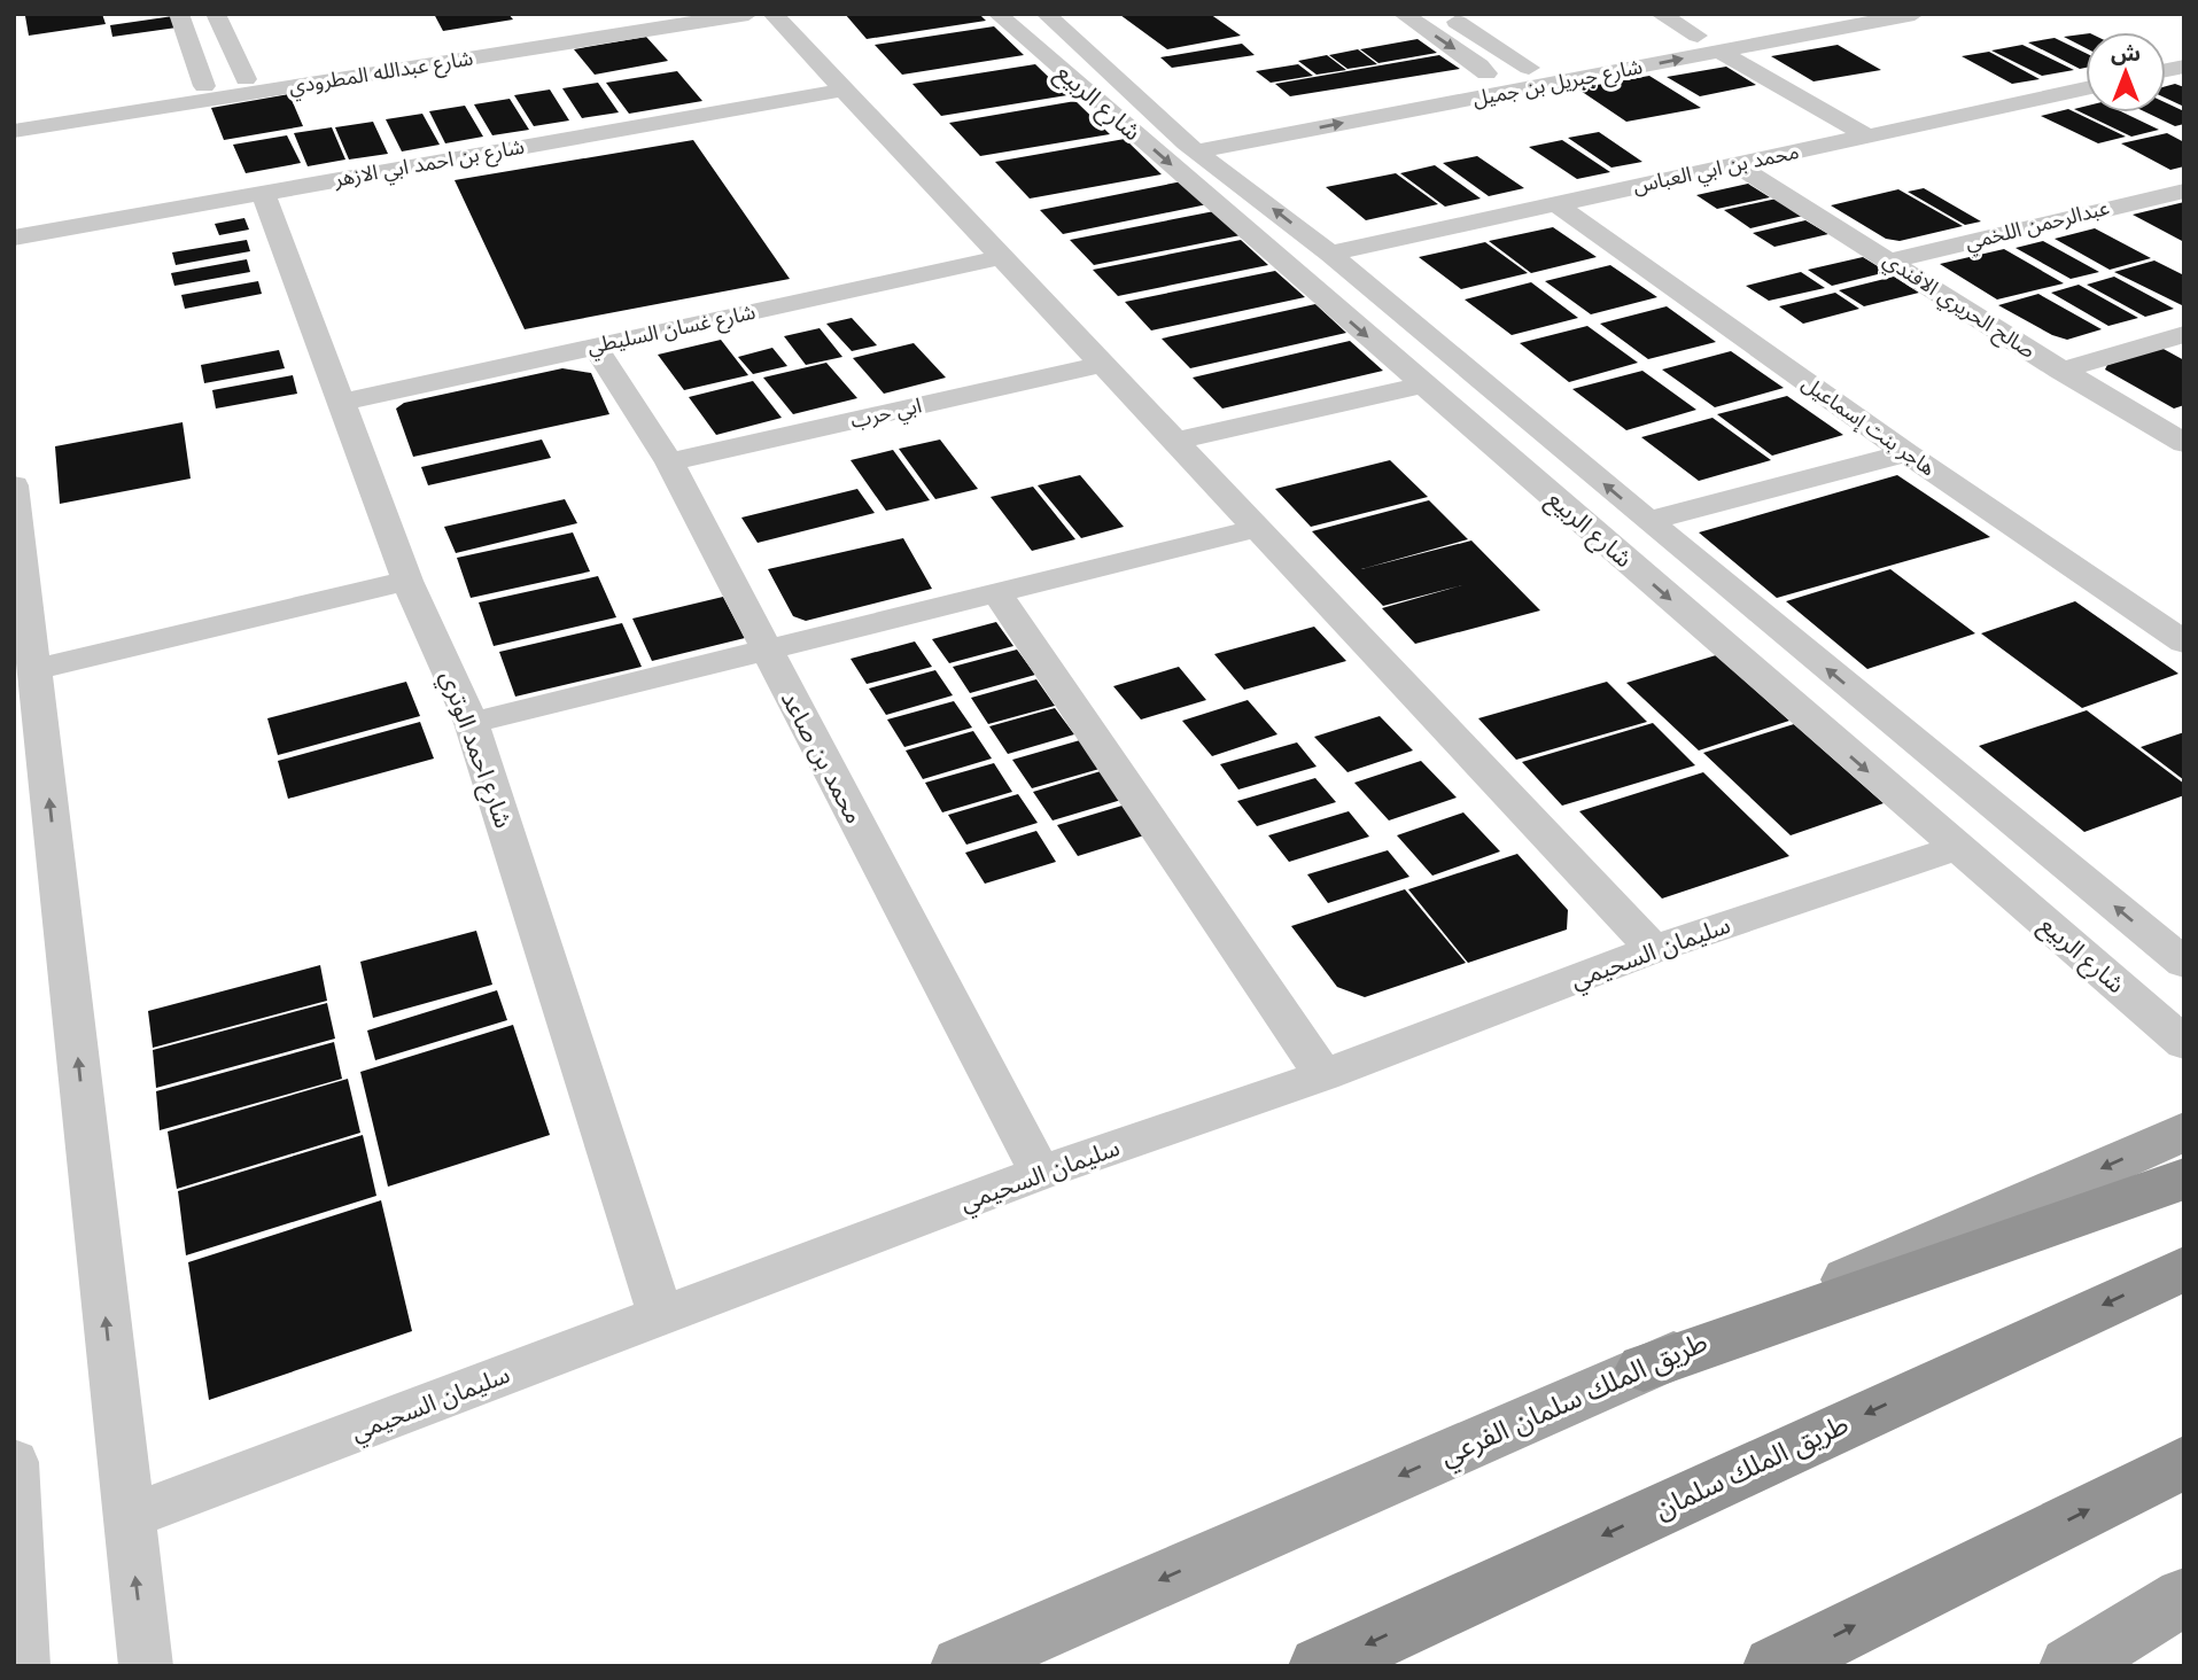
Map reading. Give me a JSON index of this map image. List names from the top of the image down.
{
  "streets": {
    "highway": ["طريق الملك سلمان"],
    "main road": ["طريق الملك سلمان الفرعي"],
    "street": [
      "شارع عبدالله المطرودي",
      "شارع جبريل بن جميل",
      "شارع الربيع",
      "شارع بن احمد ابي الازهر",
      "محمد بن ابي العباس",
      "عبدالرحمن اللخمي",
      "صالح الحريري الافندي",
      "شارع غسان السليطي",
      "ابي حرب",
      "هاجر بنت إسماعيل",
      "شارع احمد الوتري",
      "محمد بن صاعد",
      "سليمان السحيمي"
    ]
  },
  "crossings": [
    ["شارع جبريل بن جميل", "شارع الربيع"],
    ["شارع الربيع", "محمد بن ابي العباس"],
    ["شارع الربيع", "سليمان السحيمي"],
    ["شارع بن احمد ابي الازهر", "شارع احمد الوتري"],
    ["محمد بن ابي العباس", "صالح الحريري الافندي"],
    ["محمد بن ابي العباس", "هاجر بنت إسماعيل"],
    ["عبدالرحمن اللخمي", "صالح الحريري الافندي"],
    ["شارع غسان السليطي", "شارع احمد الوتري"],
    ["شارع غسان السليطي", "محمد بن صاعد"],
    ["ابي حرب", "محمد بن صاعد"],
    ["شارع احمد الوتري", "سليمان السحيمي"],
    ["محمد بن صاعد", "سليمان السحيمي"]
  ],
  "one_way": ["طريق الملك سلمان الفرعي"],
  "north": "top"
}
